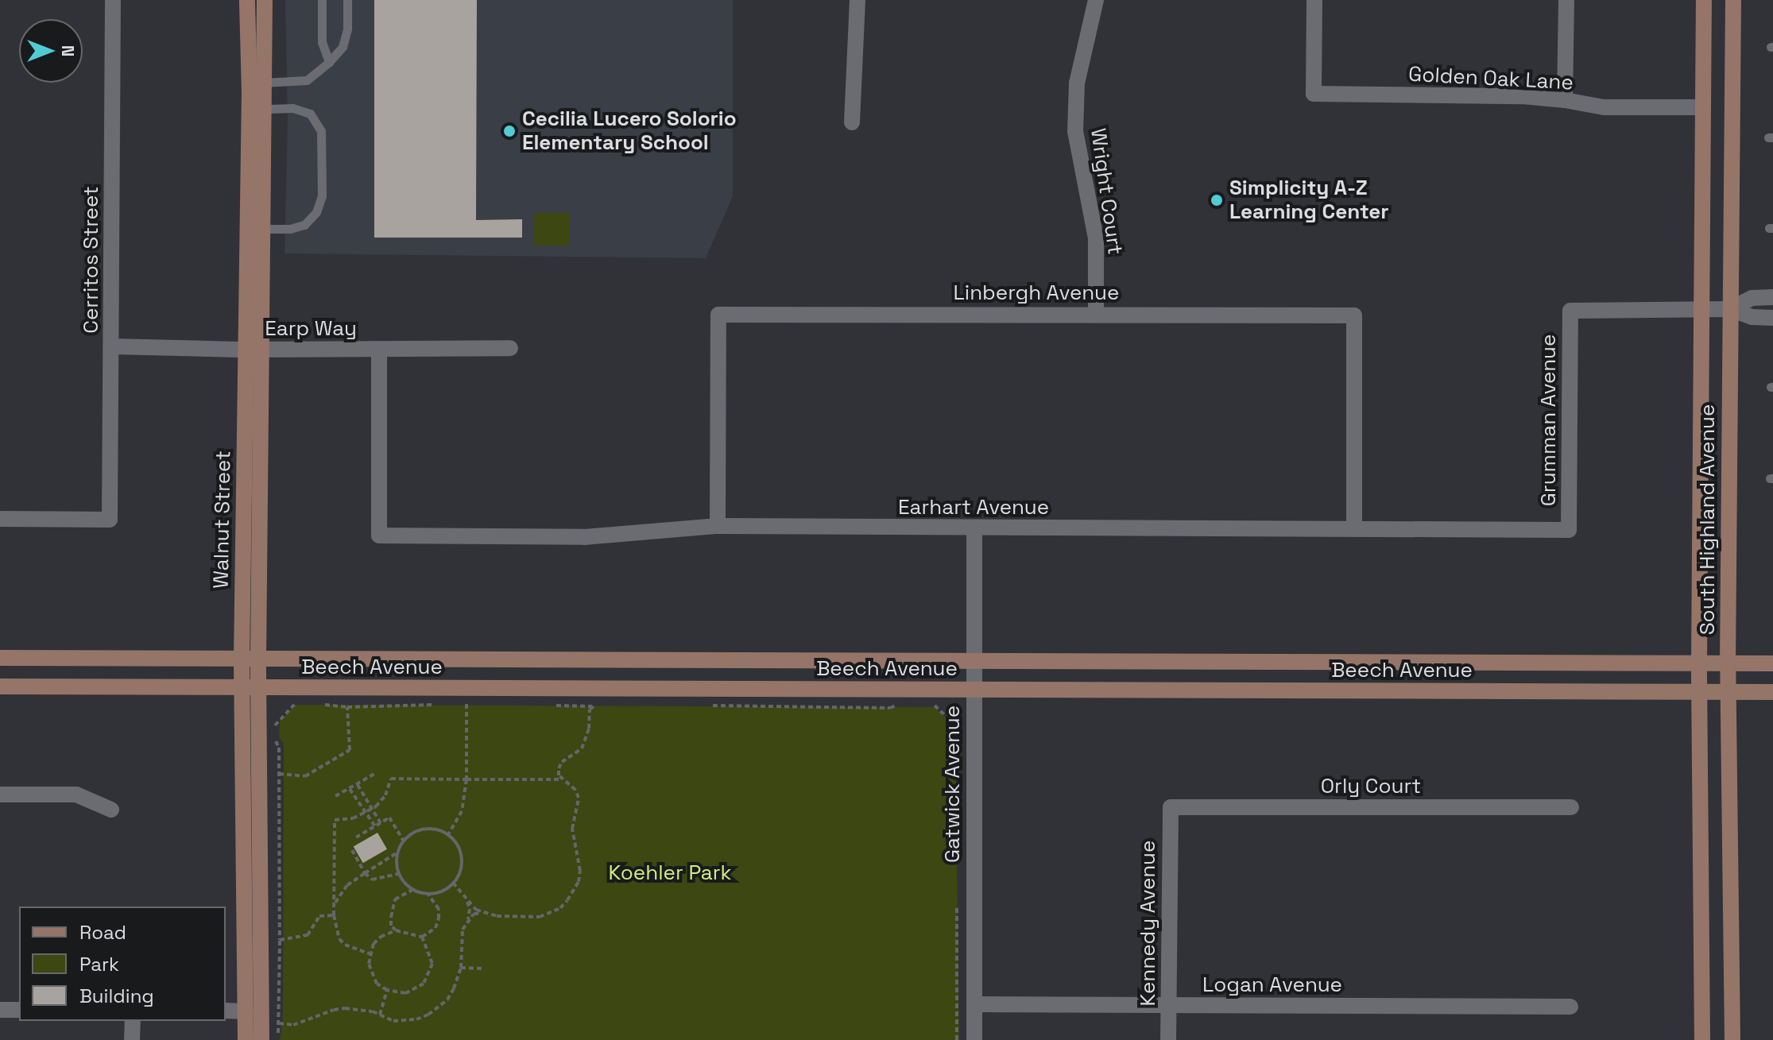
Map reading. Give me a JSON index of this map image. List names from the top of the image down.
{
  "streets": {
    "street": [
      "Golden Oak Lane",
      "Wright Court",
      "Cerritos Street",
      "Linbergh Avenue",
      "Earp Way",
      "Grumman Avenue",
      "Earhart Avenue",
      "Walnut Street",
      "South Highland Avenue",
      "Beech Avenue",
      "Gatwick Avenue",
      "Orly Court",
      "Kennedy Avenue",
      "Logan Avenue"
    ]
  },
  "crossings": [
    ["Golden Oak Lane", "South Highland Avenue"],
    ["Wright Court", "Linbergh Avenue"],
    ["Cerritos Street", "Earp Way"],
    ["Linbergh Avenue", "Earhart Avenue"],
    ["Earp Way", "Earhart Avenue"],
    ["Earp Way", "Walnut Street"],
    ["Grumman Avenue", "Earhart Avenue"],
    ["Grumman Avenue", "South Highland Avenue"],
    ["Earhart Avenue", "Gatwick Avenue"],
    ["Walnut Street", "Beech Avenue"],
    ["South Highland Avenue", "Beech Avenue"],
    ["Beech Avenue", "Gatwick Avenue"],
    ["Gatwick Avenue", "Logan Avenue"],
    ["Orly Court", "Kennedy Avenue"],
    ["Kennedy Avenue", "Logan Avenue"]
  ],
  "parks": ["Koehler Park"],
  "places": ["Cecilia Lucero Solorio Elementary School", "Simplicity A-Z Learning Center"],
  "legend": ["Road", "Park", "Building"],
  "north": "right"
}
